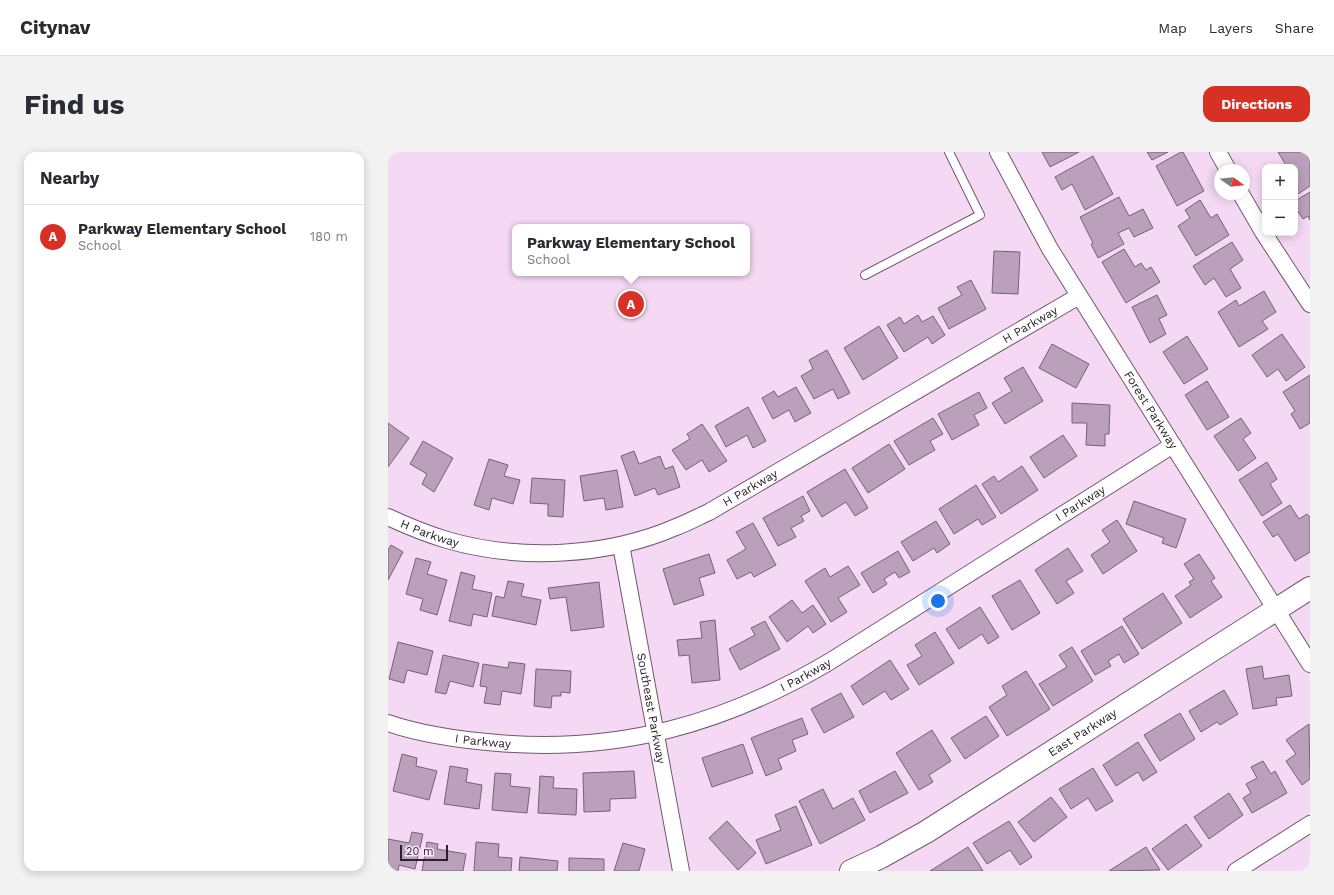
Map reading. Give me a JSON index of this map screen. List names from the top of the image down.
{
  "streets": {
    "street": [
      "H Parkway",
      "Forest Parkway",
      "I Parkway",
      "Southeast Parkway",
      "East Parkway"
    ]
  },
  "crossings": [
    ["H Parkway", "Forest Parkway"],
    ["H Parkway", "Southeast Parkway"],
    ["Forest Parkway", "I Parkway"],
    ["Forest Parkway", "East Parkway"],
    ["I Parkway", "Southeast Parkway"]
  ],
  "scale_bar": "20 m",
  "north": "right",
  "page": {
    "header": "Citynav",
    "nav": ["Map", "Layers", "Share"],
    "buttons": "Directions",
    "title": "Find us",
    "heading": "Nearby",
    "map_buttons": ["+", "−"],
    "list": [
      {
        "mark": "A",
        "name": "Parkway Elementary School",
        "note": "School",
        "value": "180 m"
      }
    ],
    "popup": ["Parkway Elementary School", "School"],
    "pins": "A",
    "scale": "20 m"
  }
}
